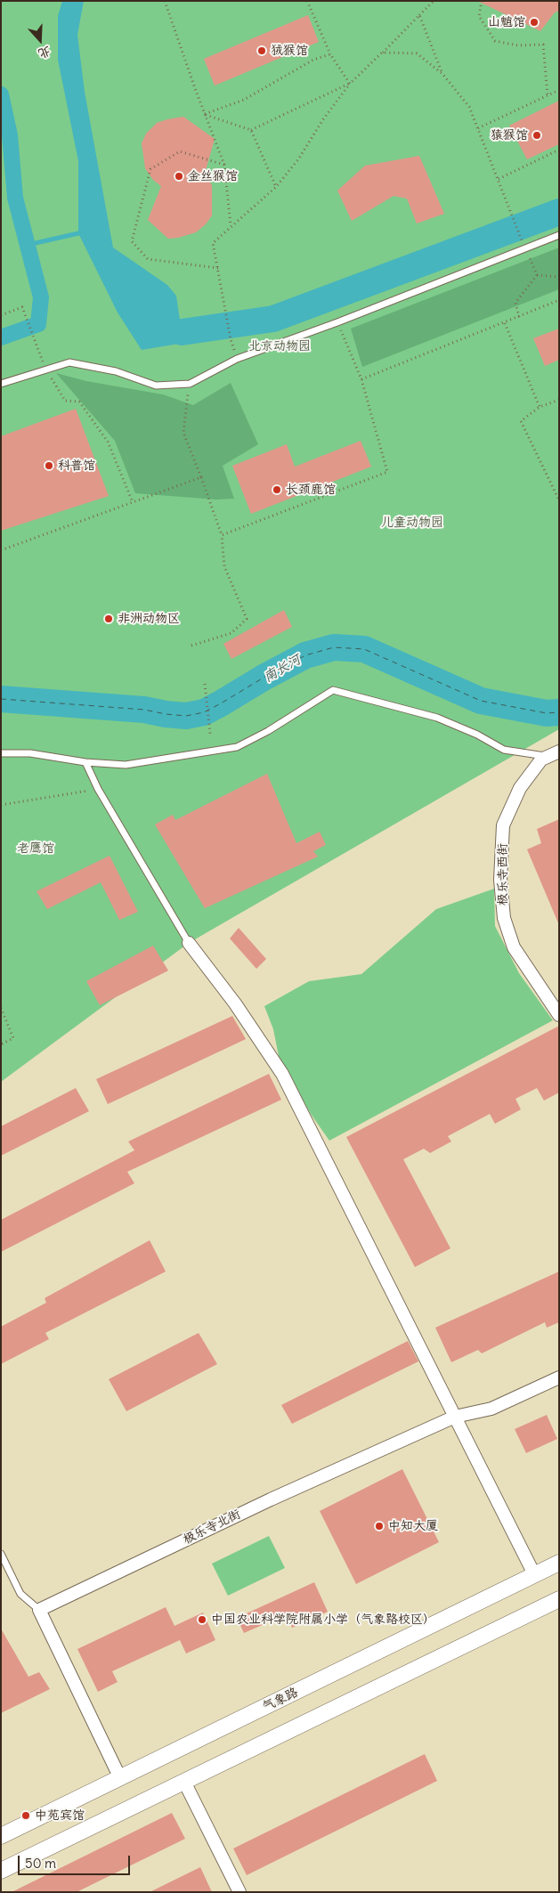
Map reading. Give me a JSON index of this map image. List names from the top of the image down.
{
  "streets": {
    "street": ["极乐寺西街", "极乐寺北街", "气象路"]
  },
  "water": ["南长河"],
  "parks": ["北京动物园", "儿童动物园", "老鹰馆"],
  "places": [
    "山魈馆",
    "狨猴馆",
    "猿猴馆",
    "金丝猴馆",
    "科普馆",
    "长颈鹿馆",
    "非洲动物区",
    "中知大厦",
    "中国农业科学院附属小学（气象路校区）",
    "中苑宾馆"
  ],
  "scale_bar": "50 m",
  "north": "bottom"
}
